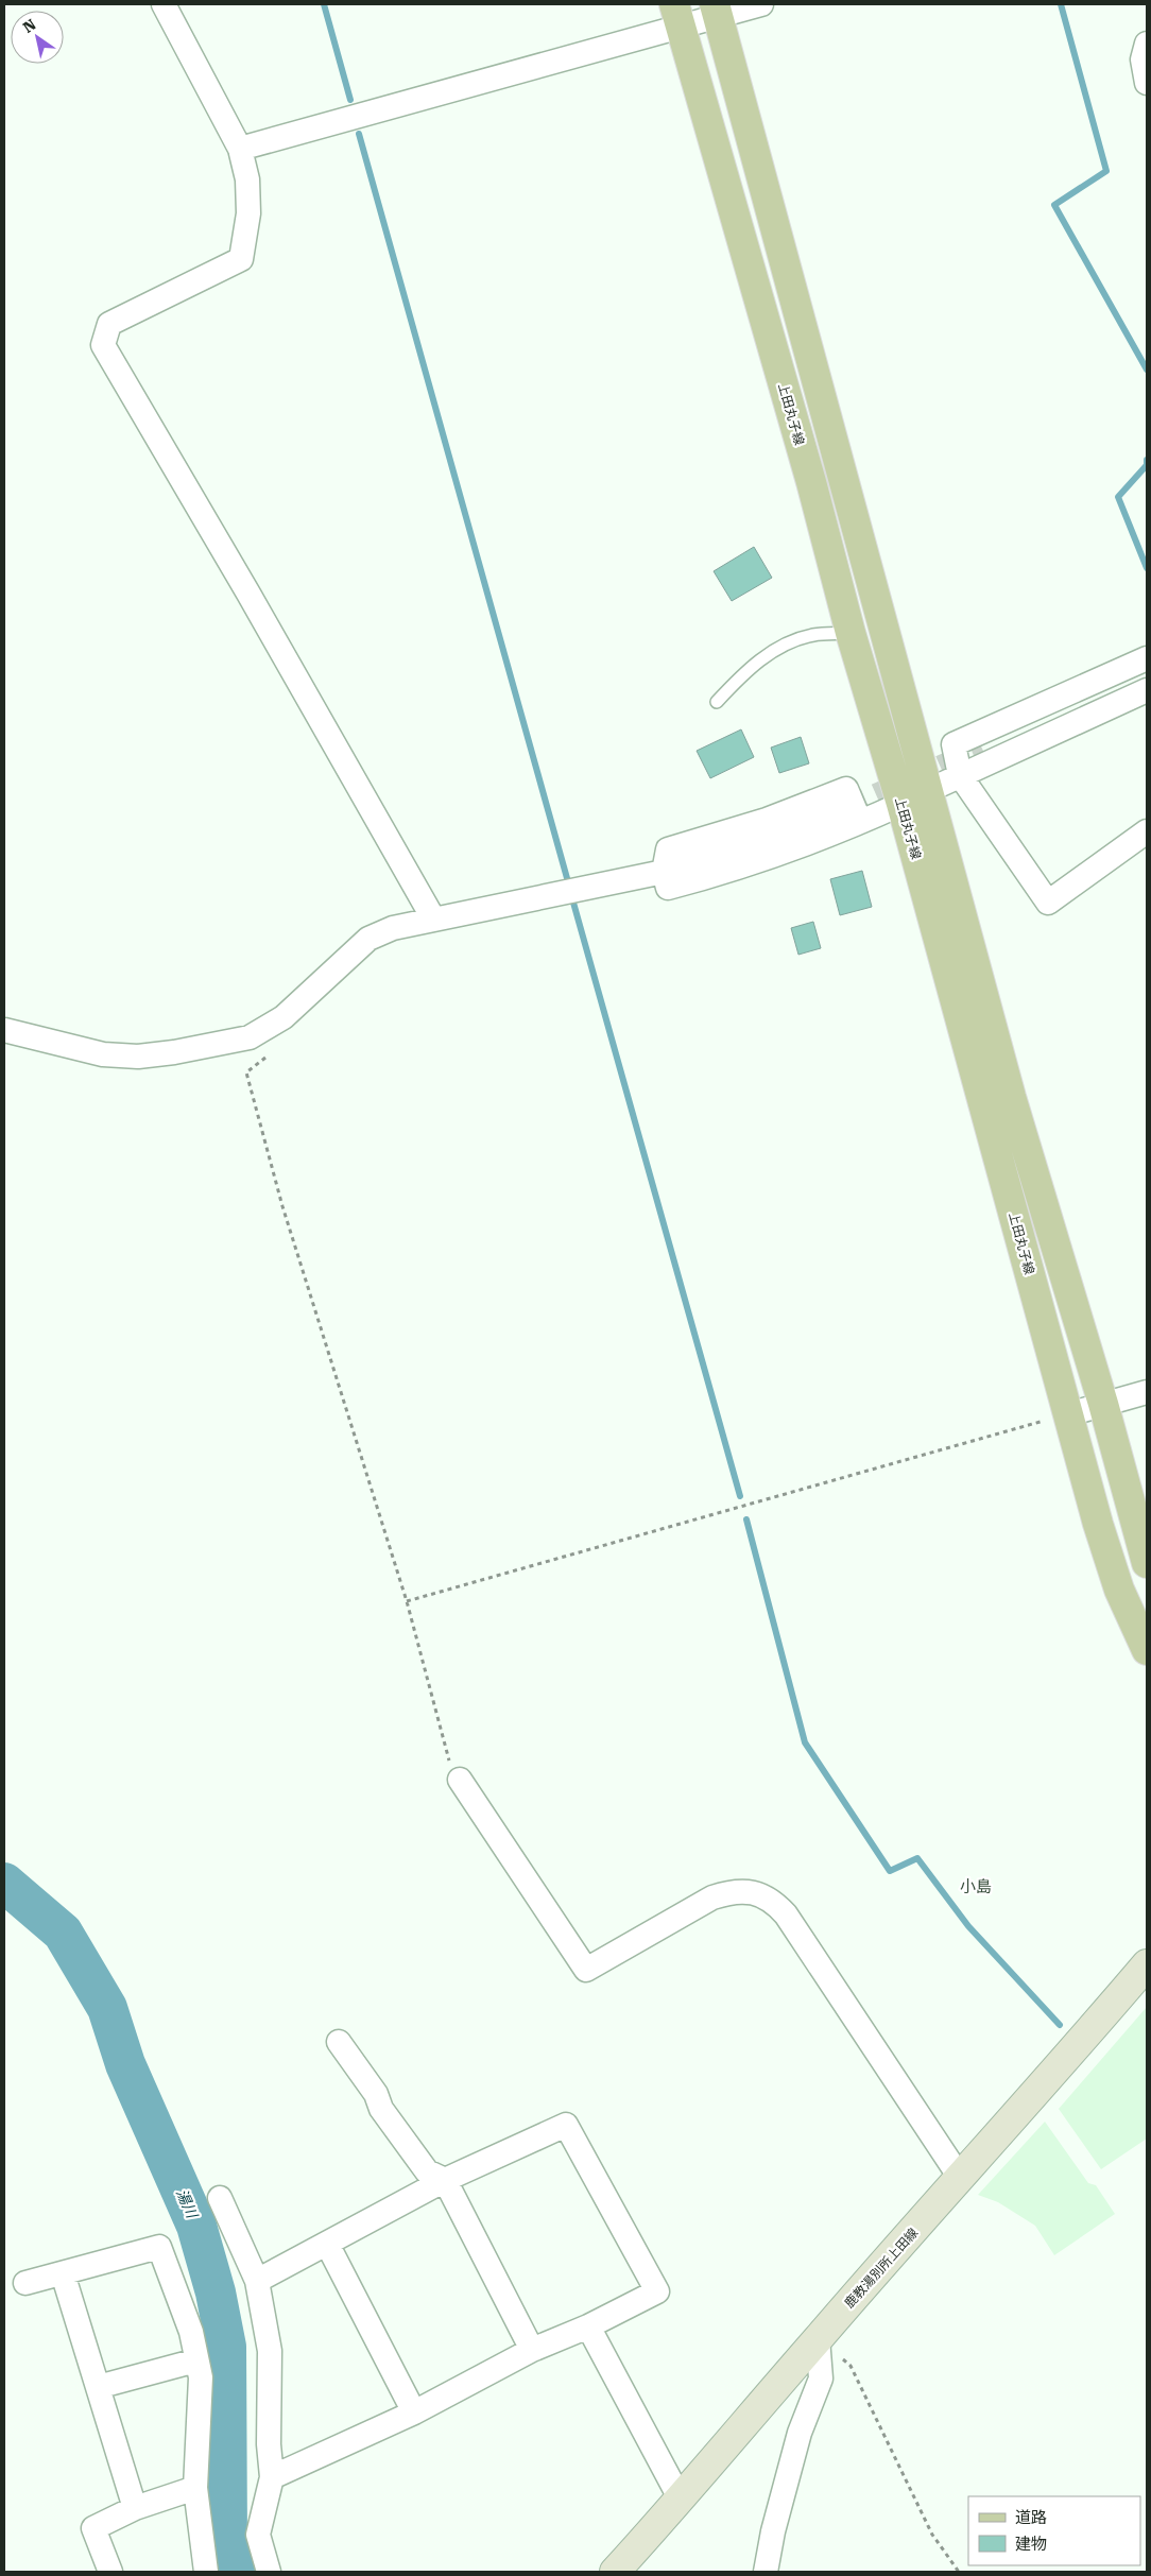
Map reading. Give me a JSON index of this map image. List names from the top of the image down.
{
  "streets": {
    "main road": ["上田丸子線", "鹿教湯別所上田線"]
  },
  "districts": ["小島"],
  "water": ["湯川"],
  "legend": ["道路", "建物"],
  "north": "top left"
}
